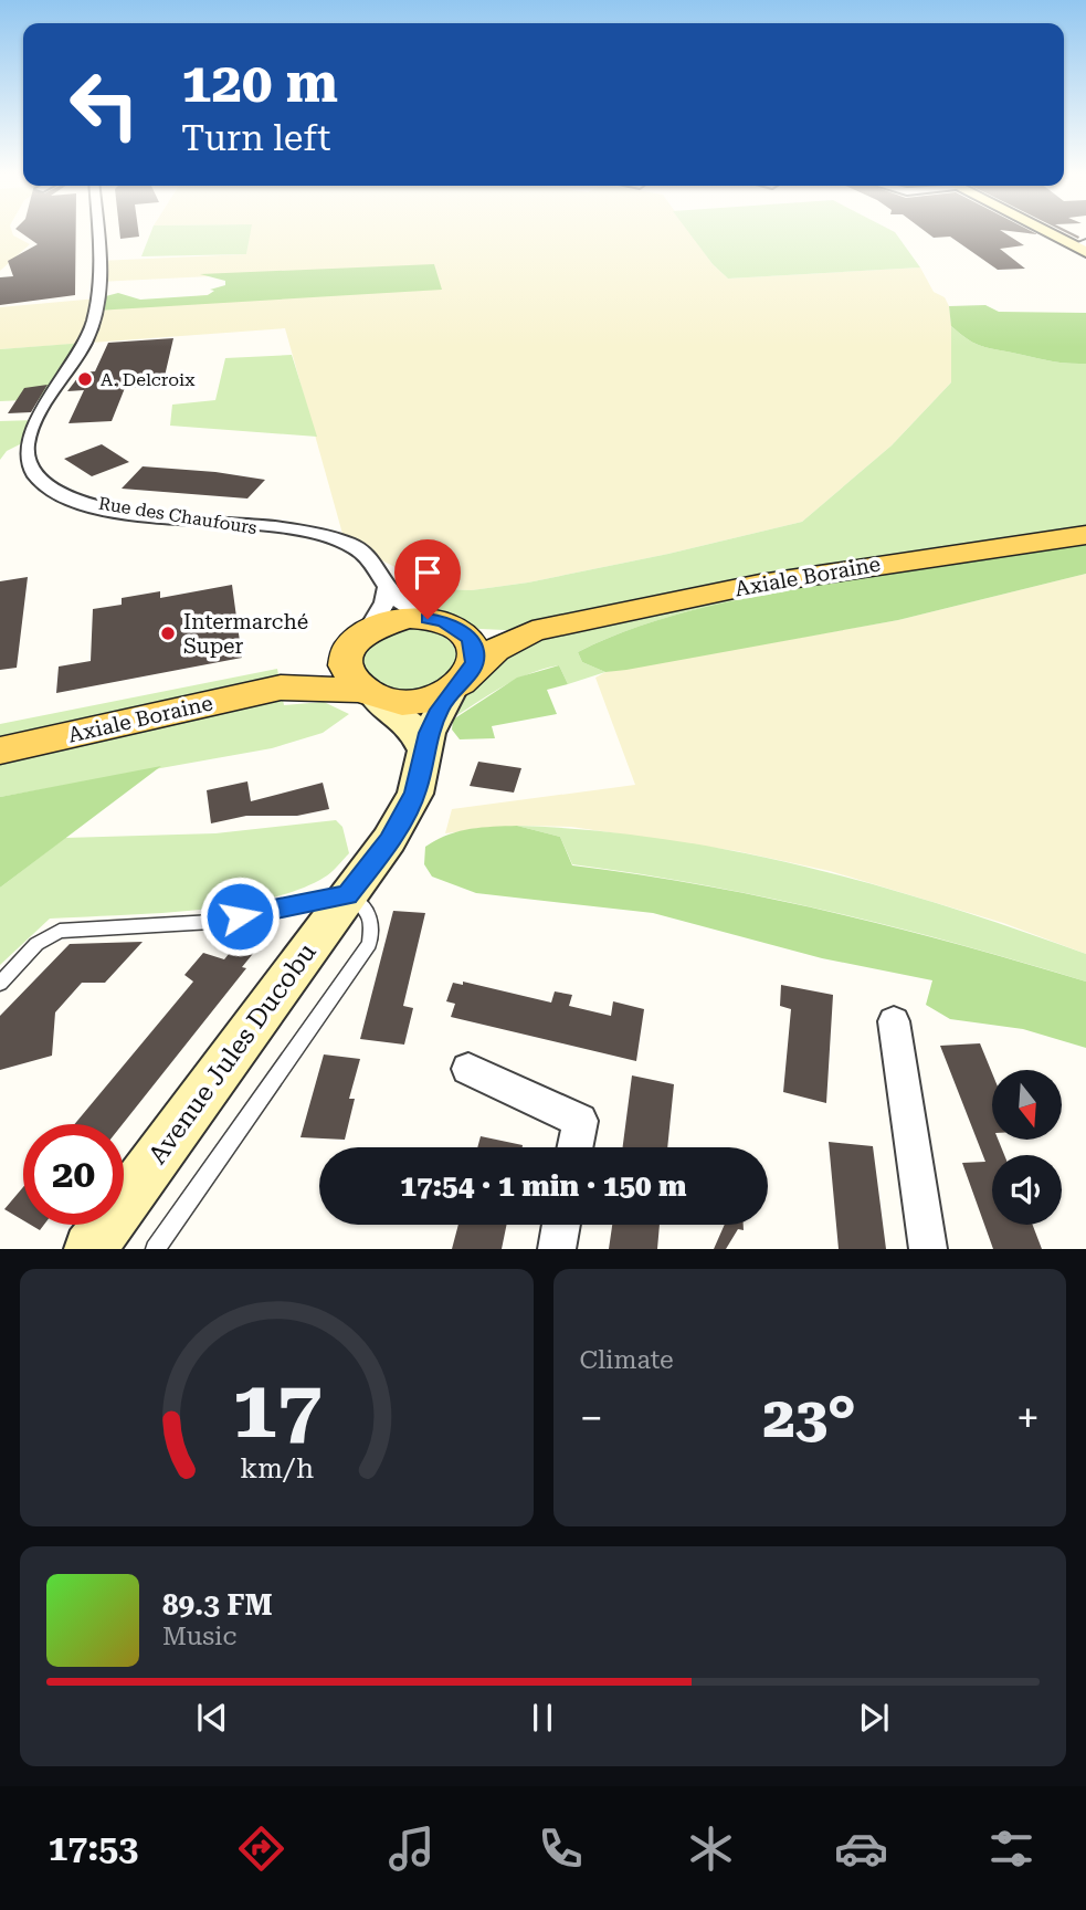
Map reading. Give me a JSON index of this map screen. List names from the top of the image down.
{
  "streets": {
    "main road": ["Axiale Boraine"],
    "street": ["Rue des Chaufours", "Avenue Jules Ducobu"]
  },
  "crossings": [
    ["Rue des Chaufours", "Axiale Boraine"],
    ["Rue des Chaufours", "Avenue Jules Ducobu"],
    ["Axiale Boraine", "Avenue Jules Ducobu"]
  ],
  "places": ["A. Delcroix", "Intermarché Super"],
  "north": "bottom",
  "page": {
    "turn": ["120 m", "Turn left"],
    "limit": "20",
    "trip": "17:54 · 1 min · 150 m",
    "tile": "Climate",
    "heat": ["−", "23°", "+"],
    "song": ["89.3 FM", "Music"],
    "tabs": "17:53",
    "gauge": ["17", "km/h"]
  }
}
